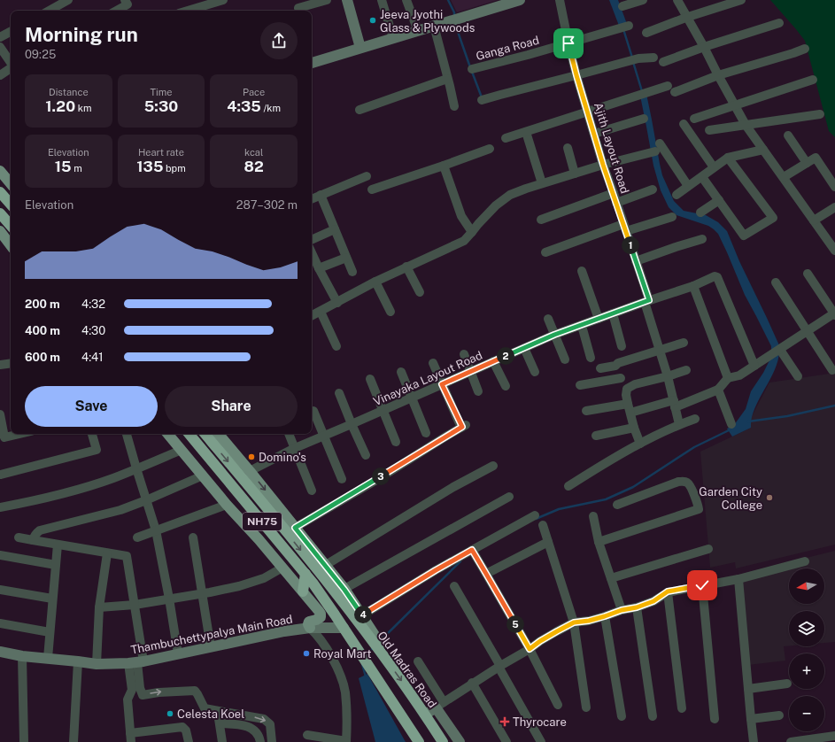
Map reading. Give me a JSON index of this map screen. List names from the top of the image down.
{
  "streets": {
    "highway": ["NH75", "Old Madras Road"],
    "main road": ["Thambuchettypalya Main Road"],
    "street": ["Ganga Road", "Ajith Layout Road", "Vinayaka Layout Road"]
  },
  "crossings": [
    ["Ganga Road", "Ajith Layout Road"],
    ["Ajith Layout Road", "Vinayaka Layout Road"],
    ["NH75", "Thambuchettypalya Main Road"]
  ],
  "places": {
    "other": [
      "Jeeva Jyothi Glass & Plywoods",
      "Domino's",
      "Garden City College",
      "Royal Mart",
      "Celesta Koel"
    ],
    "health": ["Thyrocare"]
  },
  "north": "left",
  "page": {
    "heading": ["Morning run", "09:25"],
    "stats": [
      ["Distance", "1.20 km"],
      ["Time", "5:30"],
      ["Pace", "4:35 /km"],
      ["Elevation", "15 m"],
      ["Heart rate", "135 bpm"],
      ["kcal", "82"]
    ],
    "chart": ["Elevation", "287–302 m"],
    "pins": [
      "1",
      "2",
      "3",
      "4",
      "5"
    ],
    "list": [
      {
        "name": "200 m",
        "note": "4:32"
      },
      {
        "name": "400 m",
        "note": "4:30"
      },
      {
        "name": "600 m",
        "note": "4:41"
      }
    ],
    "buttons": ["Save", "Share"],
    "map_buttons": ["+", "−"]
  }
}
